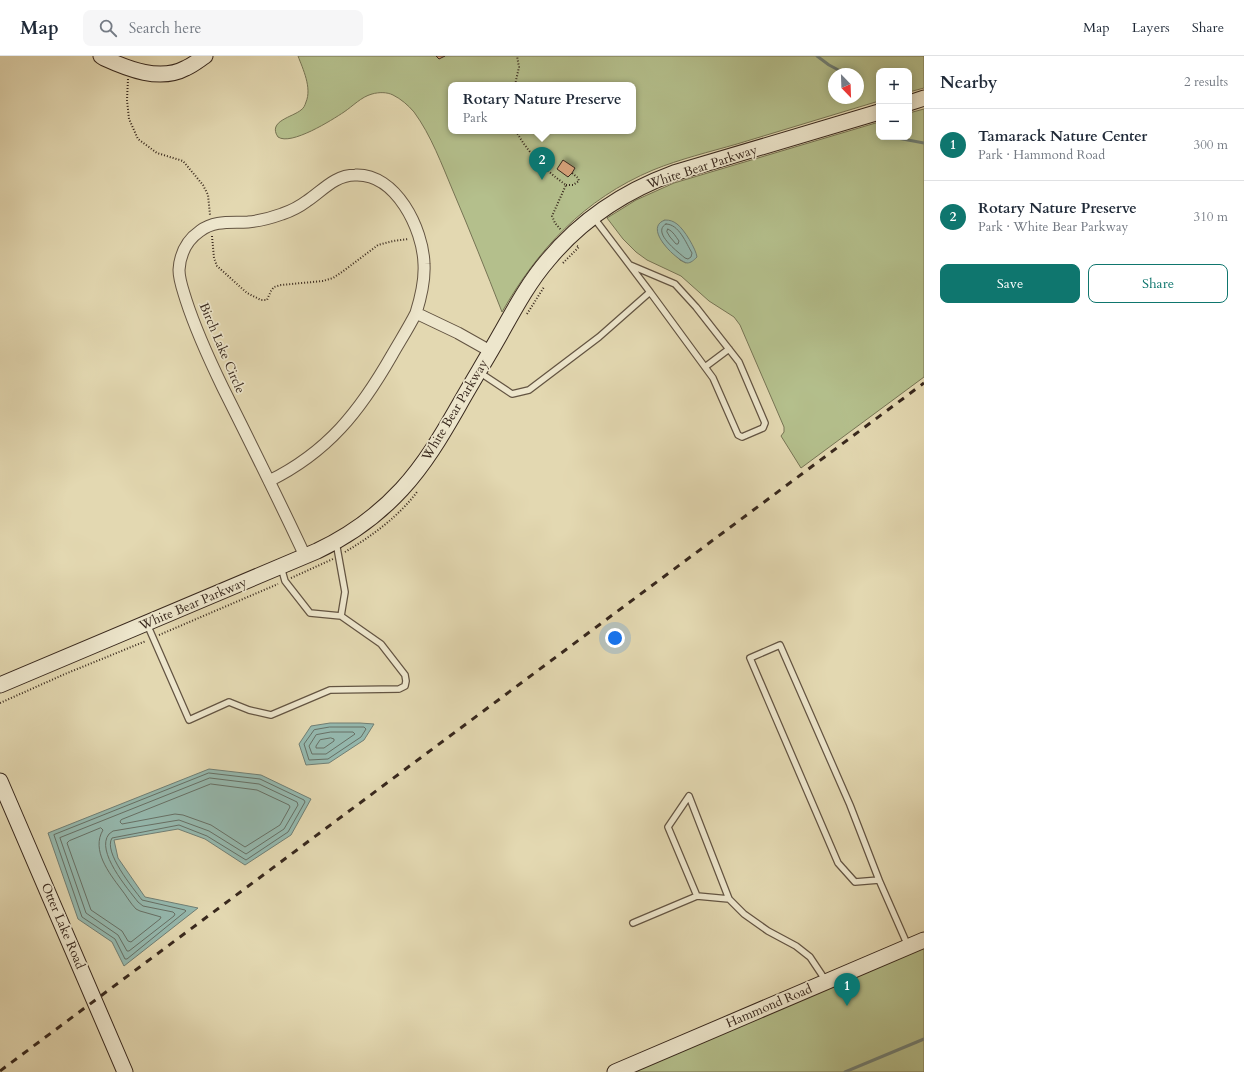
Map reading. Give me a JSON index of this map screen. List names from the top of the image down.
{
  "streets": {
    "street": [
      "White Bear Parkway",
      "Birch Lake Circle",
      "Otter Lake Road",
      "Hammond Road"
    ]
  },
  "crossings": [
    ["White Bear Parkway", "Birch Lake Circle"]
  ],
  "north": "bottom right",
  "page": {
    "header": "Map",
    "search": "Search here",
    "nav": ["Map", "Layers", "Share"],
    "heading": ["Nearby", "2 results"],
    "map_buttons": ["+", "−"],
    "popup": ["Rotary Nature Preserve", "Park"],
    "list": [
      {
        "mark": "1",
        "name": "Tamarack Nature Center",
        "note": "Park · Hammond Road",
        "value": "300 m"
      },
      {
        "mark": "2",
        "name": "Rotary Nature Preserve",
        "note": "Park · White Bear Parkway",
        "value": "310 m"
      }
    ],
    "pins": ["2", "1"],
    "buttons": ["Save", "Share"]
  }
}
